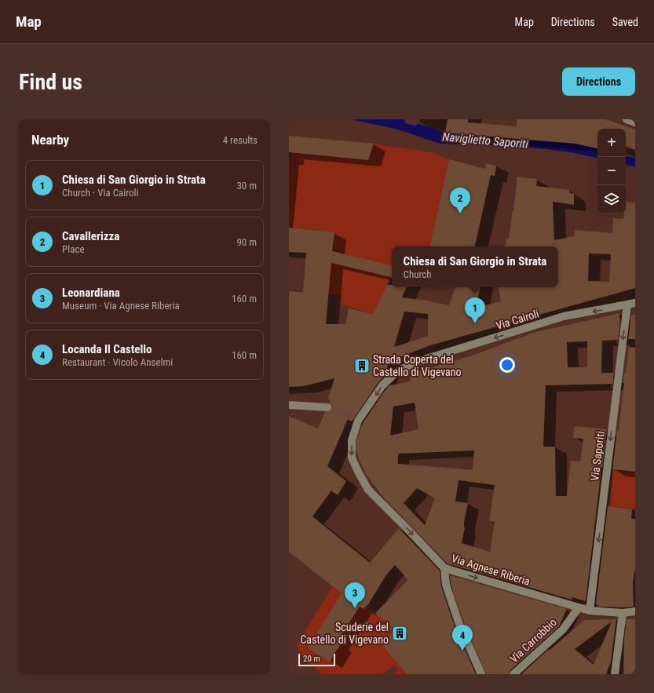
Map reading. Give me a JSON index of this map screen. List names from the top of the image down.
{
  "streets": {
    "street": [
      "Via Cairoli",
      "Via Saporiti",
      "Via Agnese Riberia",
      "Via Carrobbio"
    ]
  },
  "crossings": [
    ["Via Cairoli", "Via Saporiti"],
    ["Via Cairoli", "Via Agnese Riberia"],
    ["Via Saporiti", "Via Agnese Riberia"],
    ["Via Agnese Riberia", "Via Carrobbio"]
  ],
  "one_way": ["Via Cairoli", "Via Saporiti", "Via Agnese Riberia"],
  "water": ["Naviglietto Saporiti"],
  "places": {
    "building": ["Strada Coperta del Castello di Vigevano", "Scuderie del Castello di Vigevano"]
  },
  "scale_bar": "20 m",
  "page": {
    "header": "Map",
    "nav": ["Map", "Directions", "Saved"],
    "buttons": "Directions",
    "title": "Find us",
    "heading": ["Nearby", "4 results"],
    "map_buttons": ["+", "−"],
    "list": [
      {
        "mark": "1",
        "name": "Chiesa di San Giorgio in Strata",
        "note": "Church · Via Cairoli",
        "value": "30 m"
      },
      {
        "mark": "2",
        "name": "Cavallerizza",
        "note": "Place",
        "value": "90 m"
      },
      {
        "mark": "3",
        "name": "Leonardiana",
        "note": "Museum · Via Agnese Riberia",
        "value": "160 m"
      },
      {
        "mark": "4",
        "name": "Locanda Il Castello",
        "note": "Restaurant · Vicolo Anselmi",
        "value": "160 m"
      }
    ],
    "pins": [
      "2",
      "1",
      "3",
      "4"
    ],
    "popup": ["Chiesa di San Giorgio in Strata", "Church"],
    "scale": "20 m"
  }
}
